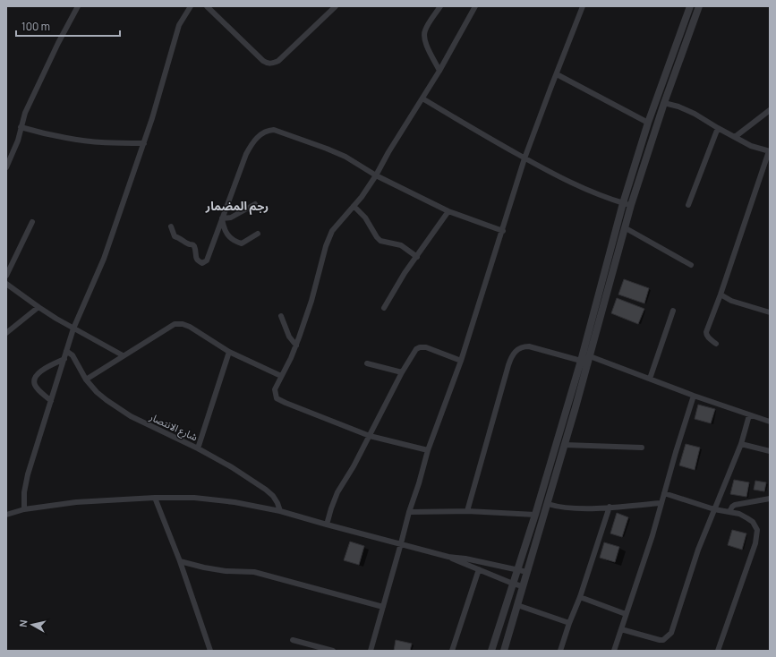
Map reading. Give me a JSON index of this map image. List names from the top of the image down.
{
  "streets": {
    "street": ["شارع الانتصار"]
  },
  "districts": ["رجم المضمار"],
  "scale_bar": "100 m",
  "north": "left"
}
